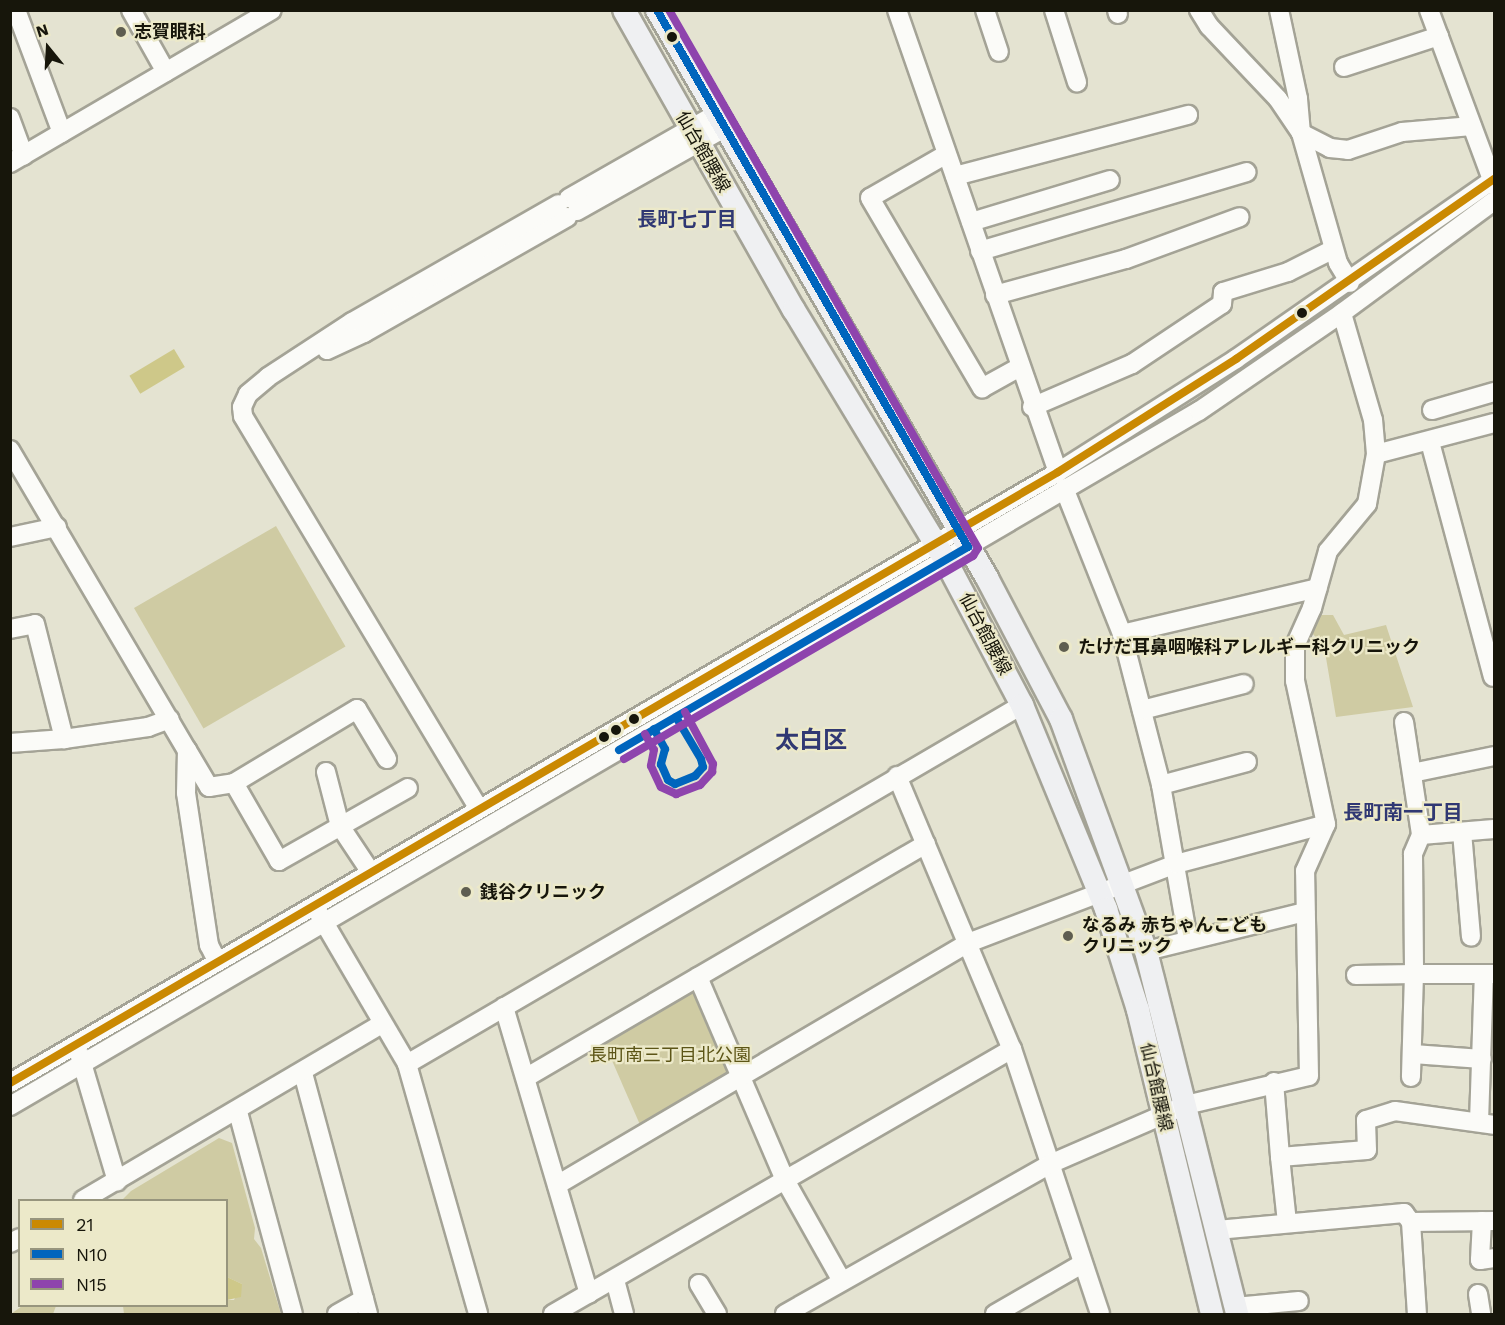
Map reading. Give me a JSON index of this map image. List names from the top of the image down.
{
  "streets": {
    "main road": ["仙台館腰線"]
  },
  "districts": ["長町七丁目", "太白区", "長町南一丁目"],
  "parks": ["長町南三丁目北公園"],
  "places": [
    "志賀眼科",
    "たけだ耳鼻咽喉科アレルギー科クリニック",
    "銭谷クリニック",
    "なるみ 赤ちゃんこども クリニック"
  ],
  "lines": ["transit line N10", "transit line N15", "transit line 21"],
  "legend": ["21", "N10", "N15"],
  "north": "top"
}
